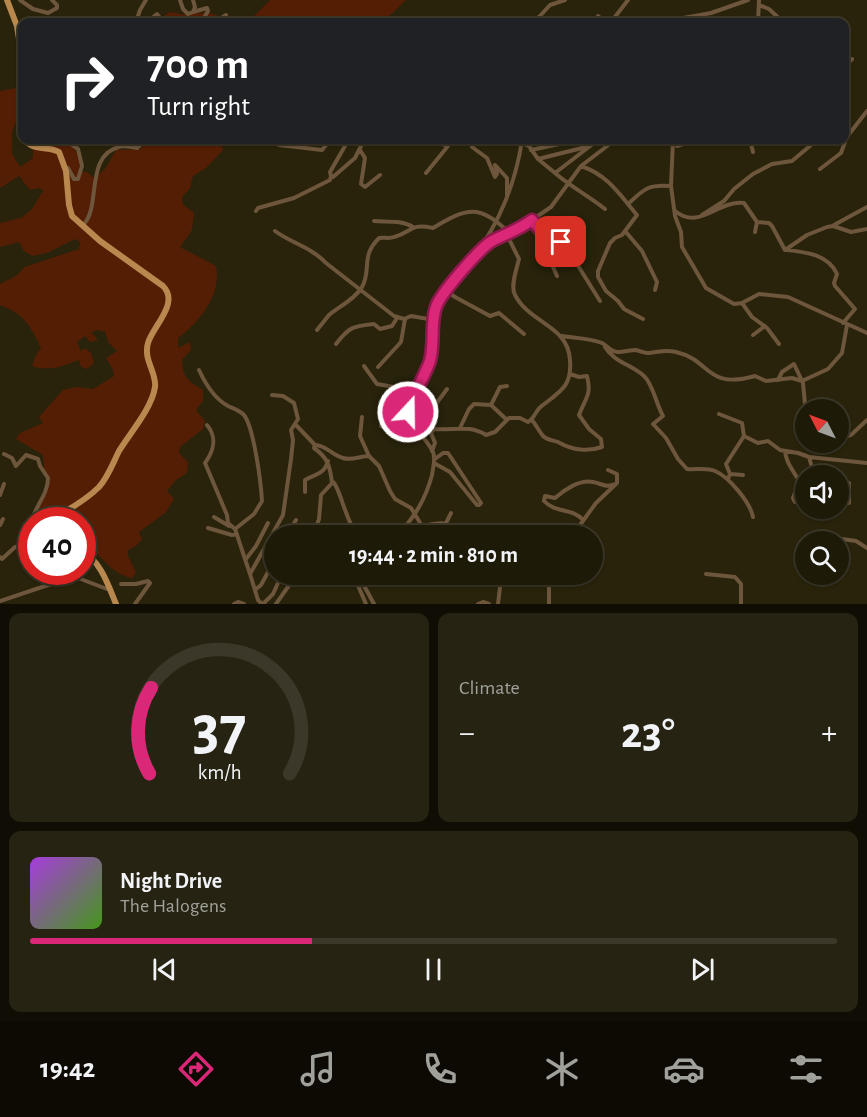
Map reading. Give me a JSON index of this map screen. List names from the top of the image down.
{
  "north": "top left",
  "page": {
    "turn": ["700 m", "Turn right"],
    "limit": "40",
    "trip": "19:44 · 2 min · 810 m",
    "tile": "Climate",
    "heat": ["−", "23°", "+"],
    "song": ["Night Drive", "The Halogens"],
    "tabs": "19:42",
    "gauge": ["37", "km/h"]
  }
}
